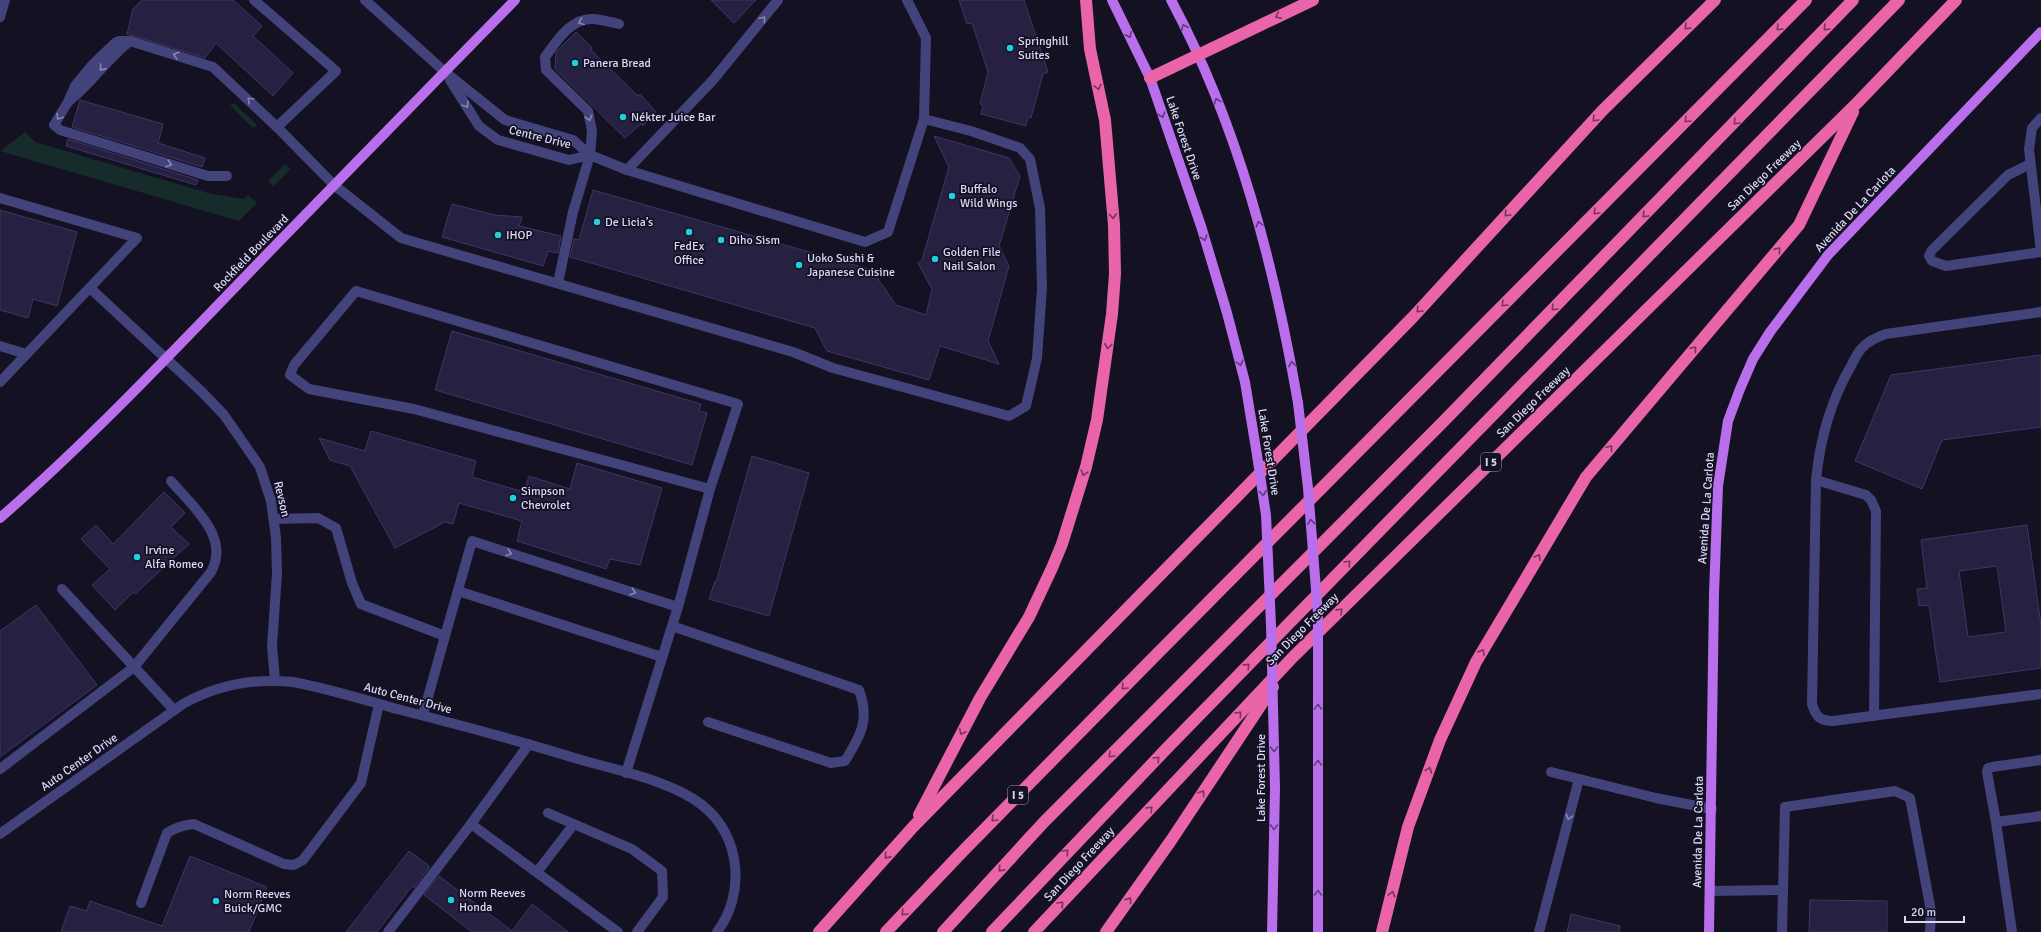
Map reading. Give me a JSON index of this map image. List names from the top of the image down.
{
  "streets": {
    "highway": ["San Diego Freeway", "I 5"],
    "main road": ["Lake Forest Drive", "Avenida De La Carlota", "Rockfield Boulevard"],
    "street": ["Centre Drive", "Revson", "Auto Center Drive"]
  },
  "crossings": [
    ["Centre Drive", "Rockfield Boulevard"],
    ["Rockfield Boulevard", "Revson"],
    ["Revson", "Auto Center Drive"]
  ],
  "places": [
    "Springhill Suites",
    "Panera Bread",
    "Nékter Juice Bar",
    "Buffalo Wild Wings",
    "De Licia’s",
    "FedEx Office",
    "IHOP",
    "Diho Sism",
    "Golden File Nail Salon",
    "Uoko Sushi & Japanese Cuisine",
    "Simpson Chevrolet",
    "Irvine Alfa Romeo",
    "Norm Reeves Honda",
    "Norm Reeves Buick/GMC"
  ],
  "scale_bar": "20 m"
}
